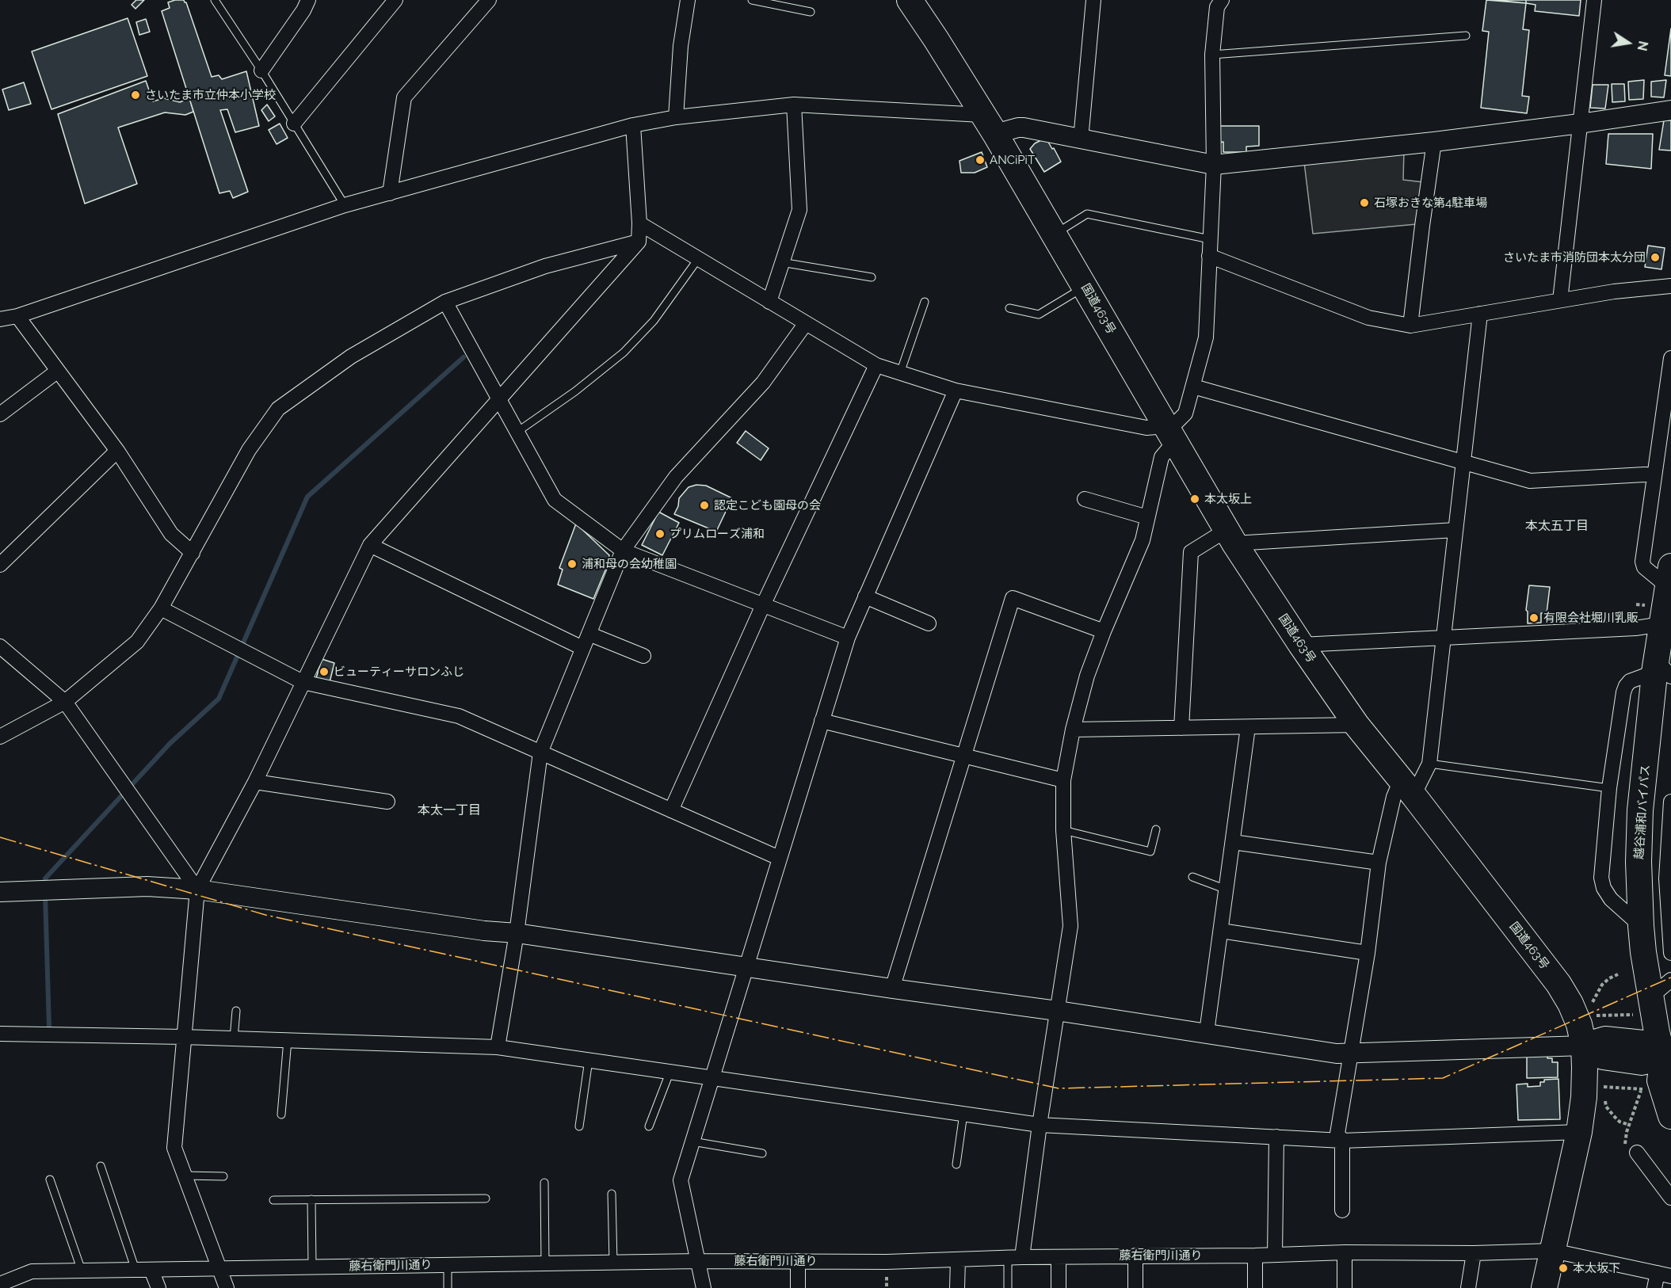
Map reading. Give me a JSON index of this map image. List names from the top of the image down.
{
  "streets": {
    "highway": ["国道463号", "越谷浦和バイパス"],
    "street": ["藤右衛門川通り"]
  },
  "crossings": [
    ["国道463号", "藤右衛門川通り"]
  ],
  "districts": ["本太五丁目", "本太一丁目"],
  "places": [
    "さいたま市立仲本小学校",
    "ANCiPiT",
    "石塚おきな第4駐車場",
    "さいたま市消防団本太分団",
    "本太坂上",
    "認定こども園母の会",
    "プリムローズ浦和",
    "浦和母の会幼稚園",
    "有限会社堀川乳販",
    "ビューティーサロンふじ",
    "本太坂下"
  ],
  "north": "right"
}
